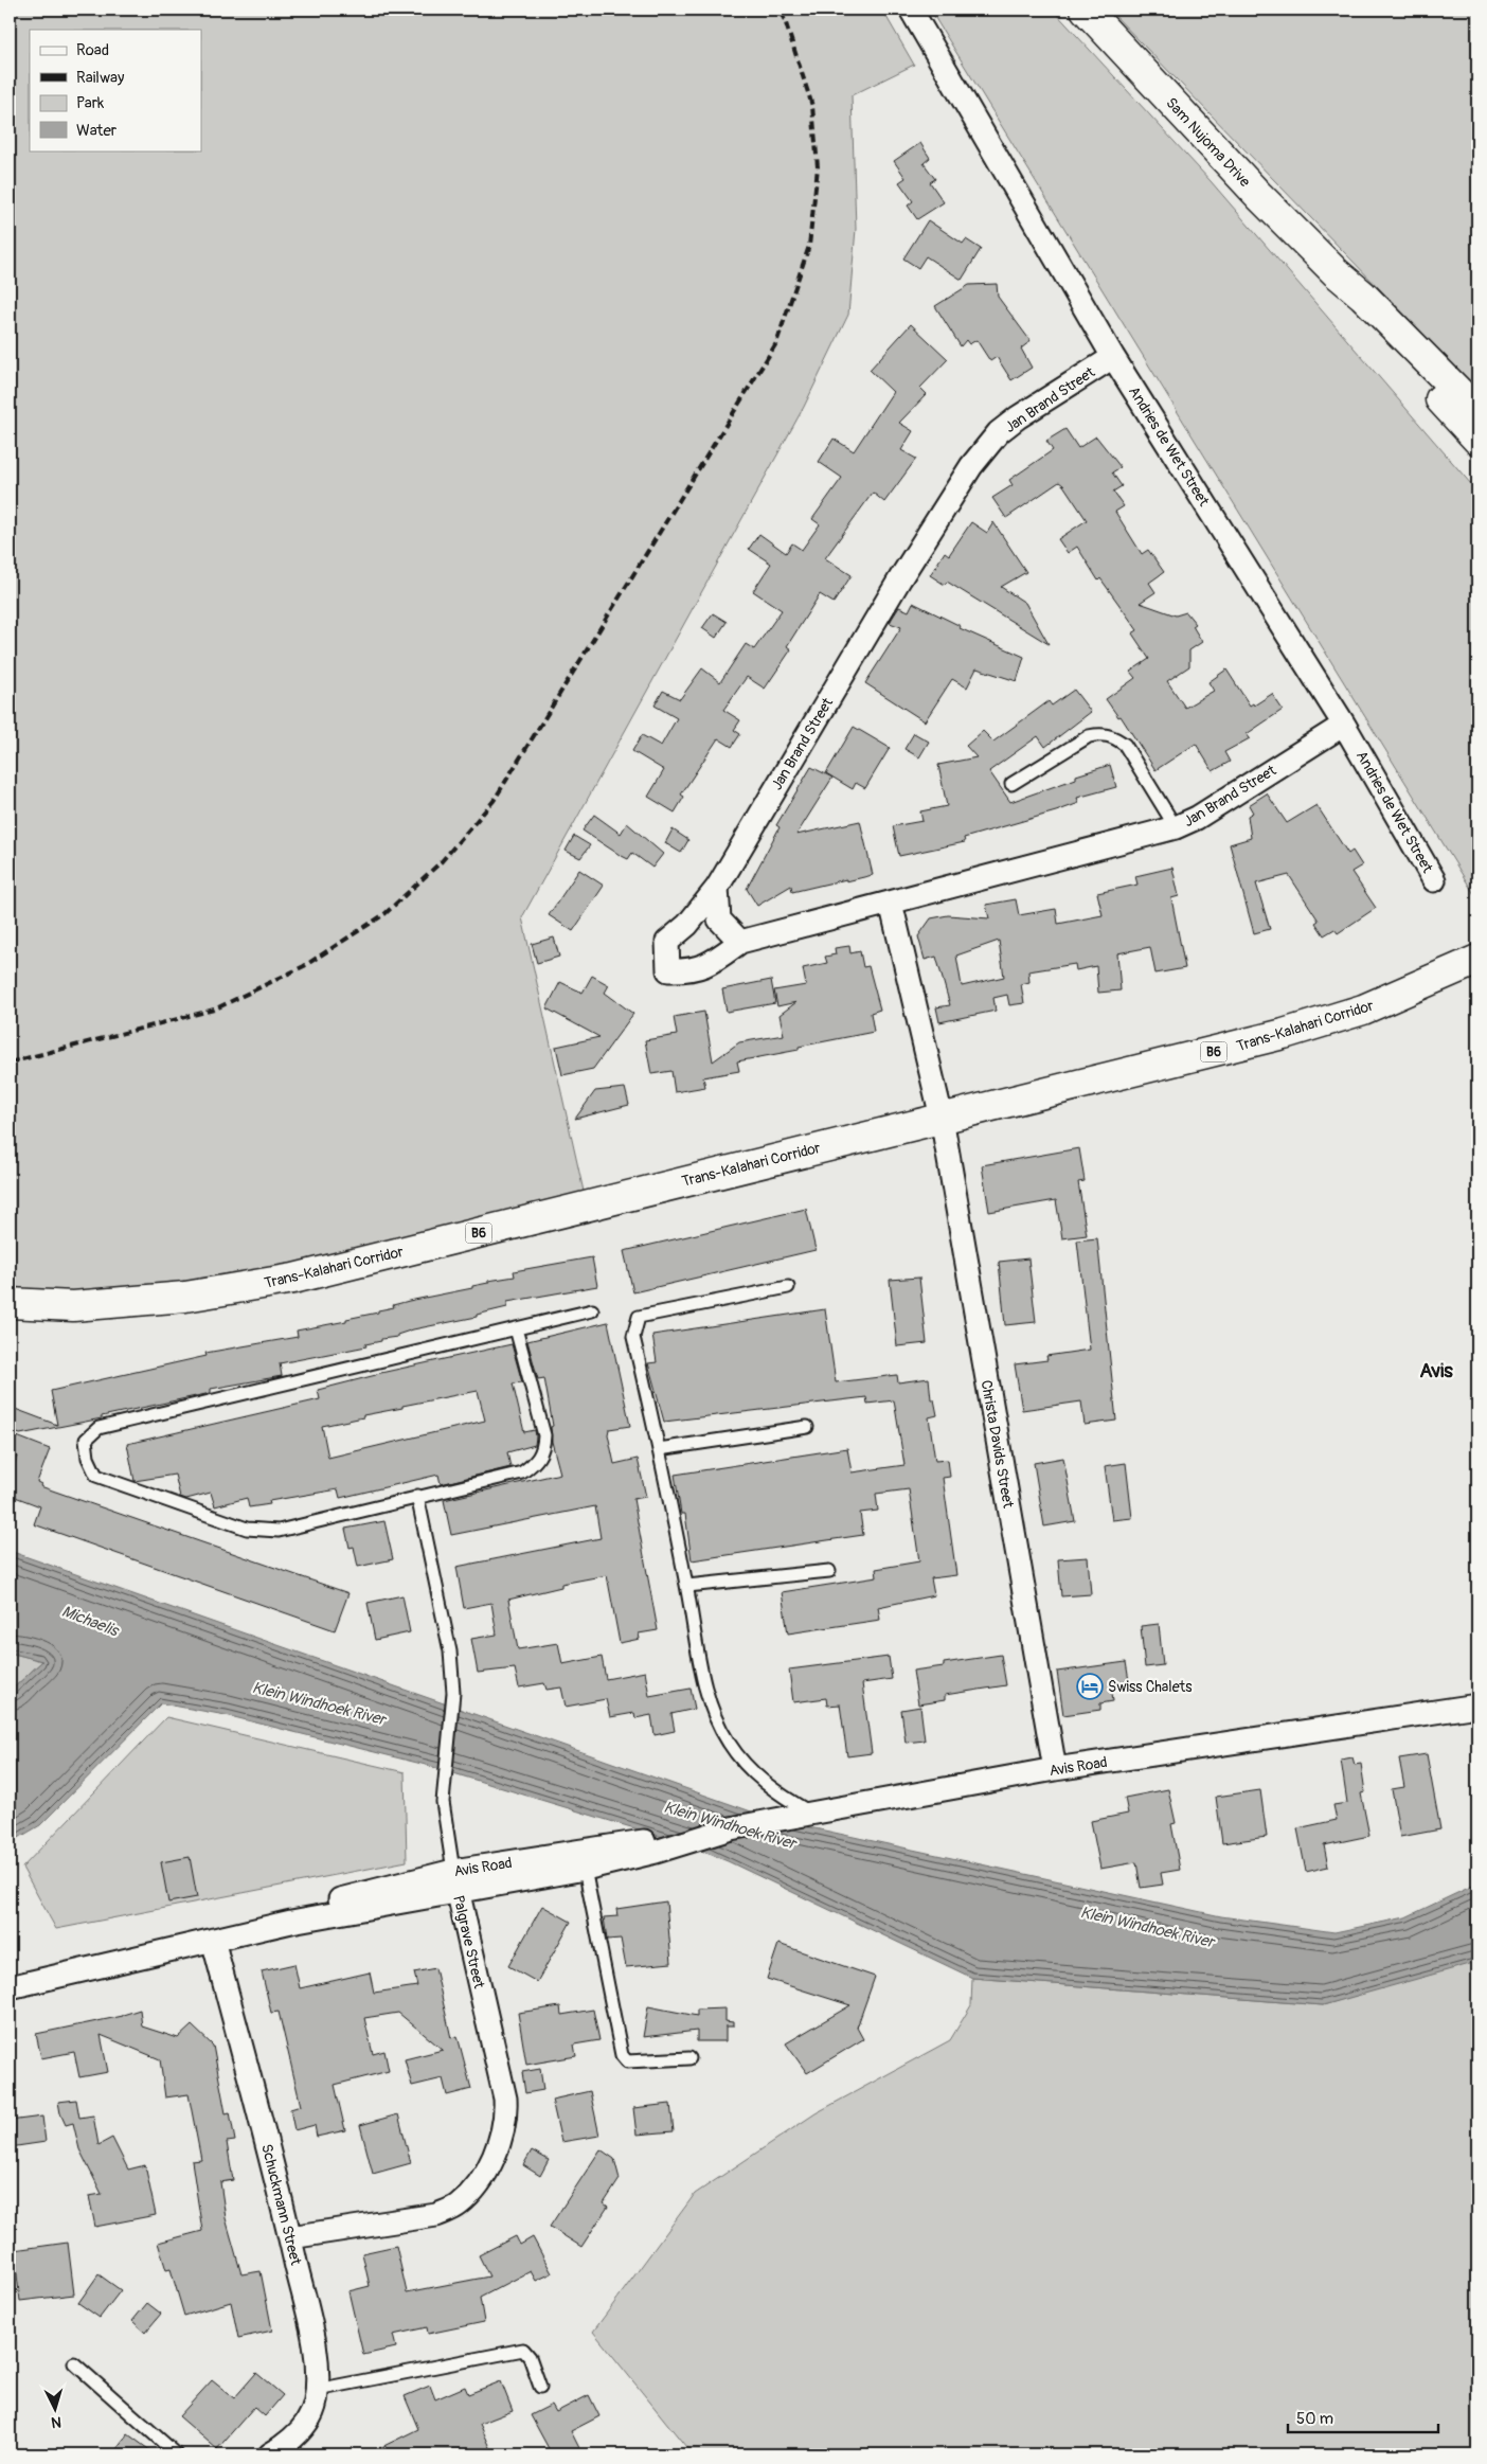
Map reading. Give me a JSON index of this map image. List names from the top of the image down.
{
  "streets": {
    "main road": ["Sam Nujoma Drive", "Trans-Kalahari Corridor", "B6"],
    "street": [
      "Jan Brand Street",
      "Andries de Wet Street",
      "Christa Davids Street",
      "Avis Road",
      "Palgrave Street",
      "Schuckmann Street"
    ]
  },
  "crossings": [
    ["Jan Brand Street", "Andries de Wet Street"],
    ["Trans-Kalahari Corridor", "Christa Davids Street"],
    ["Christa Davids Street", "Avis Road"],
    ["Avis Road", "Palgrave Street"],
    ["Avis Road", "Schuckmann Street"],
    ["Palgrave Street", "Schuckmann Street"]
  ],
  "districts": ["Avis"],
  "water": ["Michaelis", "Klein Windhoek River"],
  "places": {
    "hotel": ["Swiss Chalets"]
  },
  "legend": [
    "Road",
    "Railway",
    "Park",
    "Water"
  ],
  "scale_bar": "50 m",
  "north": "bottom"
}
